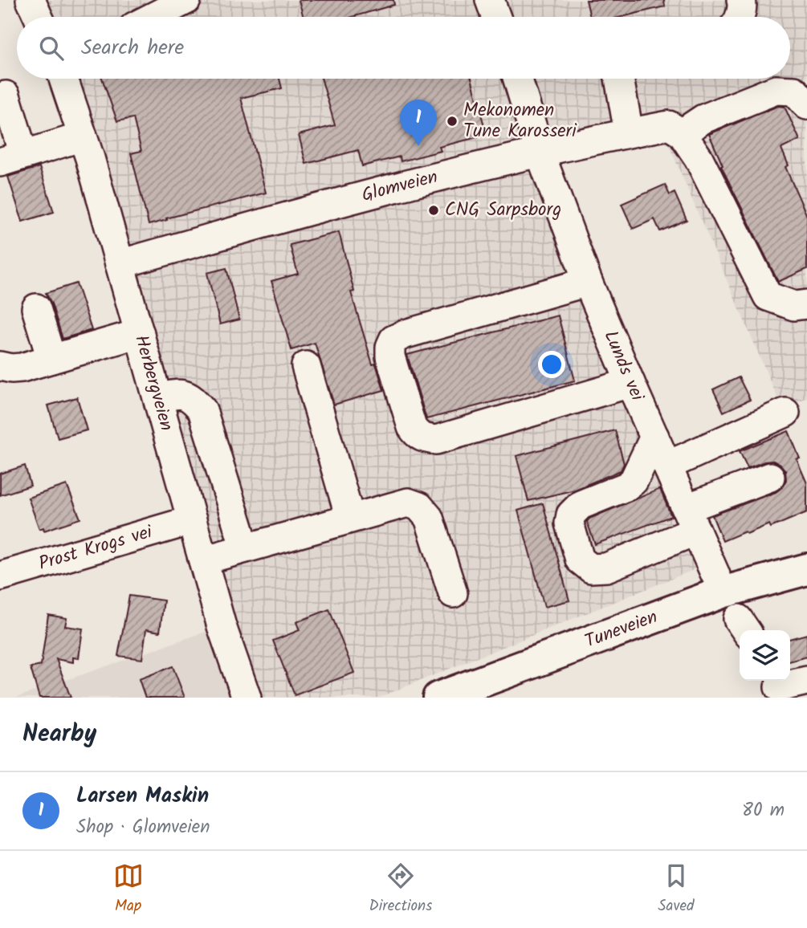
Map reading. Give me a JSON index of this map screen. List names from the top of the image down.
{
  "streets": {
    "main road": ["Tuneveien"],
    "street": [
      "Glomveien",
      "Lunds vei",
      "Herbergveien",
      "Prost Krogs vei"
    ]
  },
  "crossings": [
    ["Glomveien", "Lunds vei"],
    ["Glomveien", "Herbergveien"],
    ["Herbergveien", "Prost Krogs vei"]
  ],
  "places": ["Mekonomen Tune Karosseri", "CNG Sarpsborg"],
  "page": {
    "search": "Search here",
    "pins": "1",
    "heading": "Nearby",
    "list": [
      {
        "mark": "1",
        "name": "Larsen Maskin",
        "note": "Shop · Glomveien",
        "value": "80 m"
      }
    ],
    "nav": ["Map", "Directions", "Saved"]
  }
}
